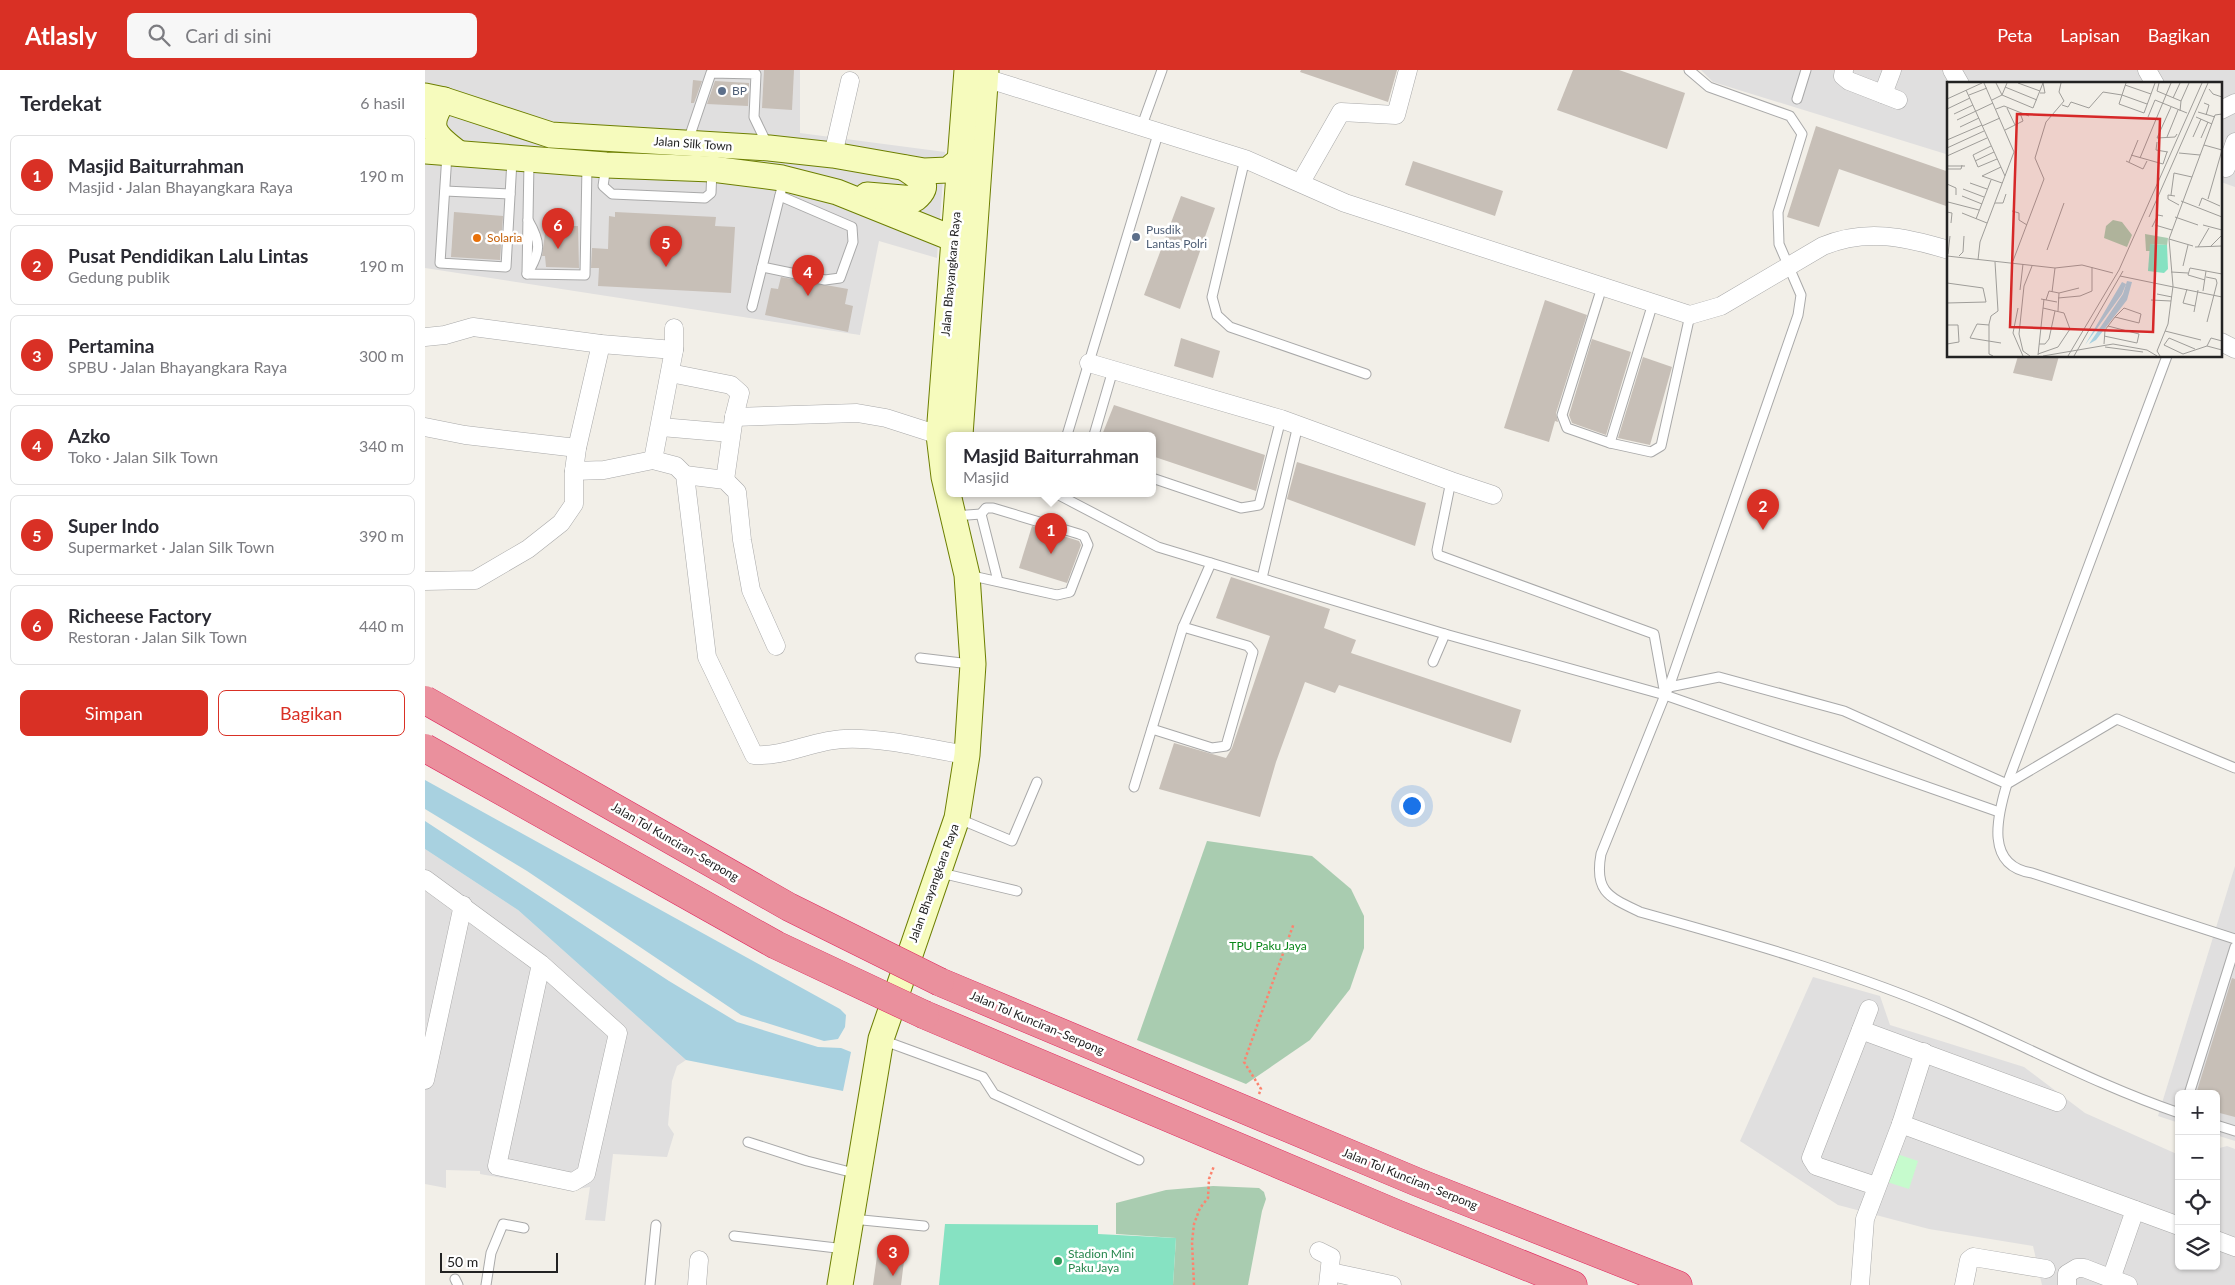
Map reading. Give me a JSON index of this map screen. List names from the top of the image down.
{
  "streets": {
    "highway": ["Jalan Tol Kunciran–Serpong"],
    "main road": ["Jalan Silk Town", "Jalan Bhayangkara Raya"]
  },
  "crossings": [
    ["Jalan Silk Town", "Jalan Bhayangkara Raya"]
  ],
  "parks": ["TPU Paku Jaya"],
  "places": [
    "BP",
    "Pusdik Lantas Polri",
    "Solaria",
    "Stadion Mini Paku Jaya"
  ],
  "scale_bar": "50 m",
  "page": {
    "header": "Atlasly",
    "search": "Cari di sini",
    "nav": ["Peta", "Lapisan", "Bagikan"],
    "heading": ["Terdekat", "6 hasil"],
    "list": [
      {
        "mark": "1",
        "name": "Masjid Baiturrahman",
        "note": "Masjid · Jalan Bhayangkara Raya",
        "value": "190 m"
      },
      {
        "mark": "2",
        "name": "Pusat Pendidikan Lalu Lintas",
        "note": "Gedung publik",
        "value": "190 m"
      },
      {
        "mark": "3",
        "name": "Pertamina",
        "note": "SPBU · Jalan Bhayangkara Raya",
        "value": "300 m"
      },
      {
        "mark": "4",
        "name": "Azko",
        "note": "Toko · Jalan Silk Town",
        "value": "340 m"
      },
      {
        "mark": "5",
        "name": "Super Indo",
        "note": "Supermarket · Jalan Silk Town",
        "value": "390 m"
      },
      {
        "mark": "6",
        "name": "Richeese Factory",
        "note": "Restoran · Jalan Silk Town",
        "value": "440 m"
      }
    ],
    "pins": [
      "6",
      "5",
      "4",
      "2",
      "1",
      "3"
    ],
    "popup": ["Masjid Baiturrahman", "Masjid"],
    "buttons": ["Simpan", "Bagikan"],
    "map_buttons": ["+", "−"],
    "scale": "50 m"
  }
}
